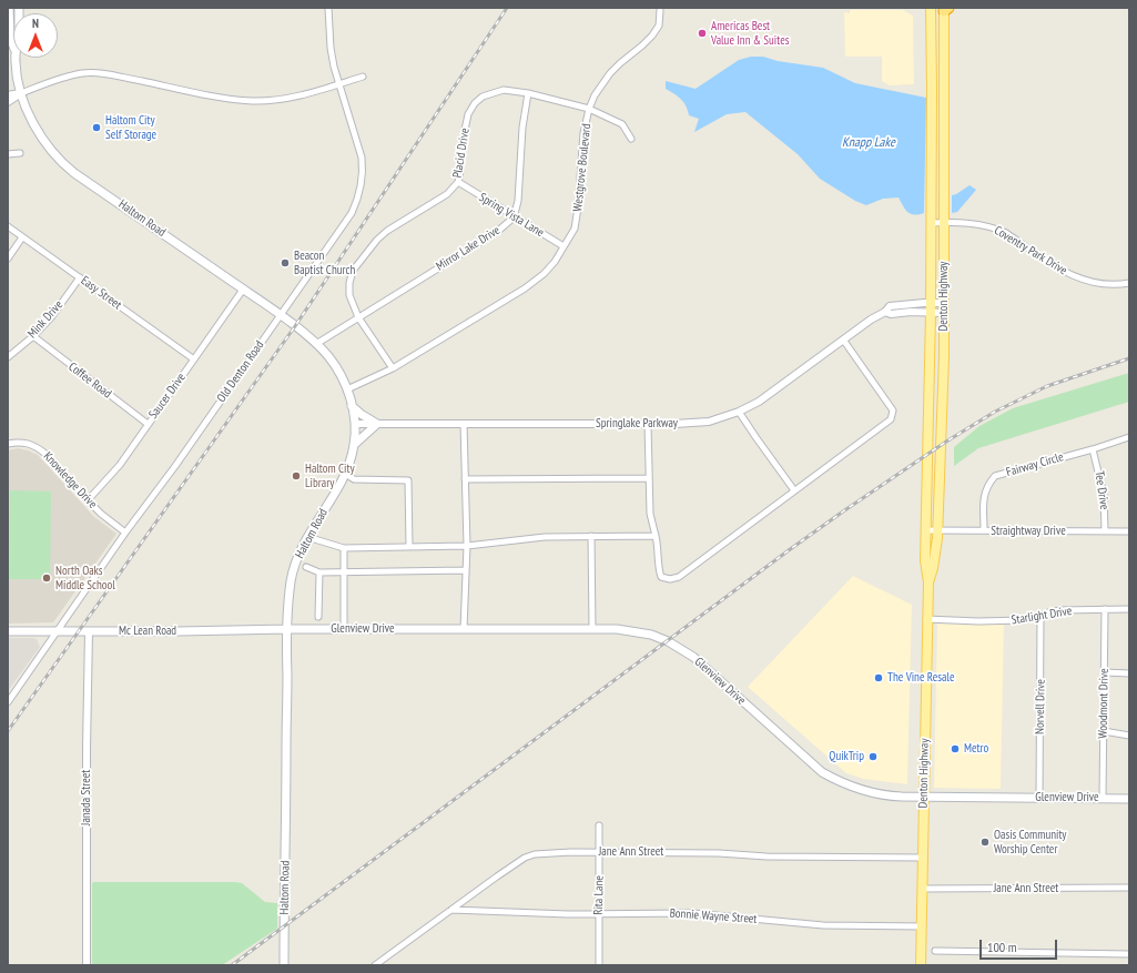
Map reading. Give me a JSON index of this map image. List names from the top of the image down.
{
  "streets": {
    "main road": [
      "Haltom Road",
      "Denton Highway",
      "Glenview Drive",
      "Mc Lean Road"
    ],
    "street": [
      "Placid Drive",
      "Westgrove Boulevard",
      "Spring Vista Lane",
      "Mirror Lake Drive",
      "Coventry Park Drive",
      "Easy Street",
      "Mink Drive",
      "Old Denton Road",
      "Coffee Road",
      "Saucer Drive",
      "Springlake Parkway",
      "Fairway Circle",
      "Knowledge Drive",
      "Tee Drive",
      "Straightway Drive",
      "Starlight Drive",
      "Woodmont Drive",
      "Norvell Drive",
      "Janada Street",
      "Jane Ann Street",
      "Rita Lane",
      "Bonnie Wayne Street"
    ]
  },
  "crossings": [
    ["Placid Drive", "Westgrove Boulevard"],
    ["Placid Drive", "Spring Vista Lane"],
    ["Placid Drive", "Mirror Lake Drive"],
    ["Westgrove Boulevard", "Spring Vista Lane"],
    ["Westgrove Boulevard", "Haltom Road"],
    ["Spring Vista Lane", "Mirror Lake Drive"],
    ["Haltom Road", "Mirror Lake Drive"],
    ["Haltom Road", "Old Denton Road"],
    ["Haltom Road", "Saucer Drive"],
    ["Haltom Road", "Springlake Parkway"],
    ["Haltom Road", "Glenview Drive"],
    ["Haltom Road", "Mc Lean Road"],
    ["Coventry Park Drive", "Denton Highway"],
    ["Easy Street", "Mink Drive"],
    ["Easy Street", "Saucer Drive"],
    ["Denton Highway", "Springlake Parkway"],
    ["Denton Highway", "Straightway Drive"],
    ["Denton Highway", "Starlight Drive"],
    ["Denton Highway", "Glenview Drive"],
    ["Denton Highway", "Jane Ann Street"],
    ["Denton Highway", "Bonnie Wayne Street"],
    ["Mink Drive", "Coffee Road"],
    ["Old Denton Road", "Knowledge Drive"],
    ["Old Denton Road", "Mc Lean Road"],
    ["Coffee Road", "Saucer Drive"],
    ["Saucer Drive", "Knowledge Drive"],
    ["Fairway Circle", "Tee Drive"],
    ["Fairway Circle", "Straightway Drive"],
    ["Tee Drive", "Straightway Drive"],
    ["Starlight Drive", "Woodmont Drive"],
    ["Starlight Drive", "Norvell Drive"],
    ["Glenview Drive", "Mc Lean Road"],
    ["Glenview Drive", "Woodmont Drive"],
    ["Glenview Drive", "Norvell Drive"],
    ["Mc Lean Road", "Janada Street"],
    ["Jane Ann Street", "Rita Lane"],
    ["Jane Ann Street", "Bonnie Wayne Street"],
    ["Rita Lane", "Bonnie Wayne Street"]
  ],
  "water": ["Knapp Lake"],
  "places": [
    "Americas Best Value Inn & Suites",
    "Haltom City Self Storage",
    "Beacon Baptist Church",
    "Haltom City Library",
    "North Oaks Middle School",
    "The Vine Resale",
    "Metro",
    "QuikTrip",
    "Oasis Community Worship Center"
  ],
  "scale_bar": "100 m",
  "north": "top"
}
